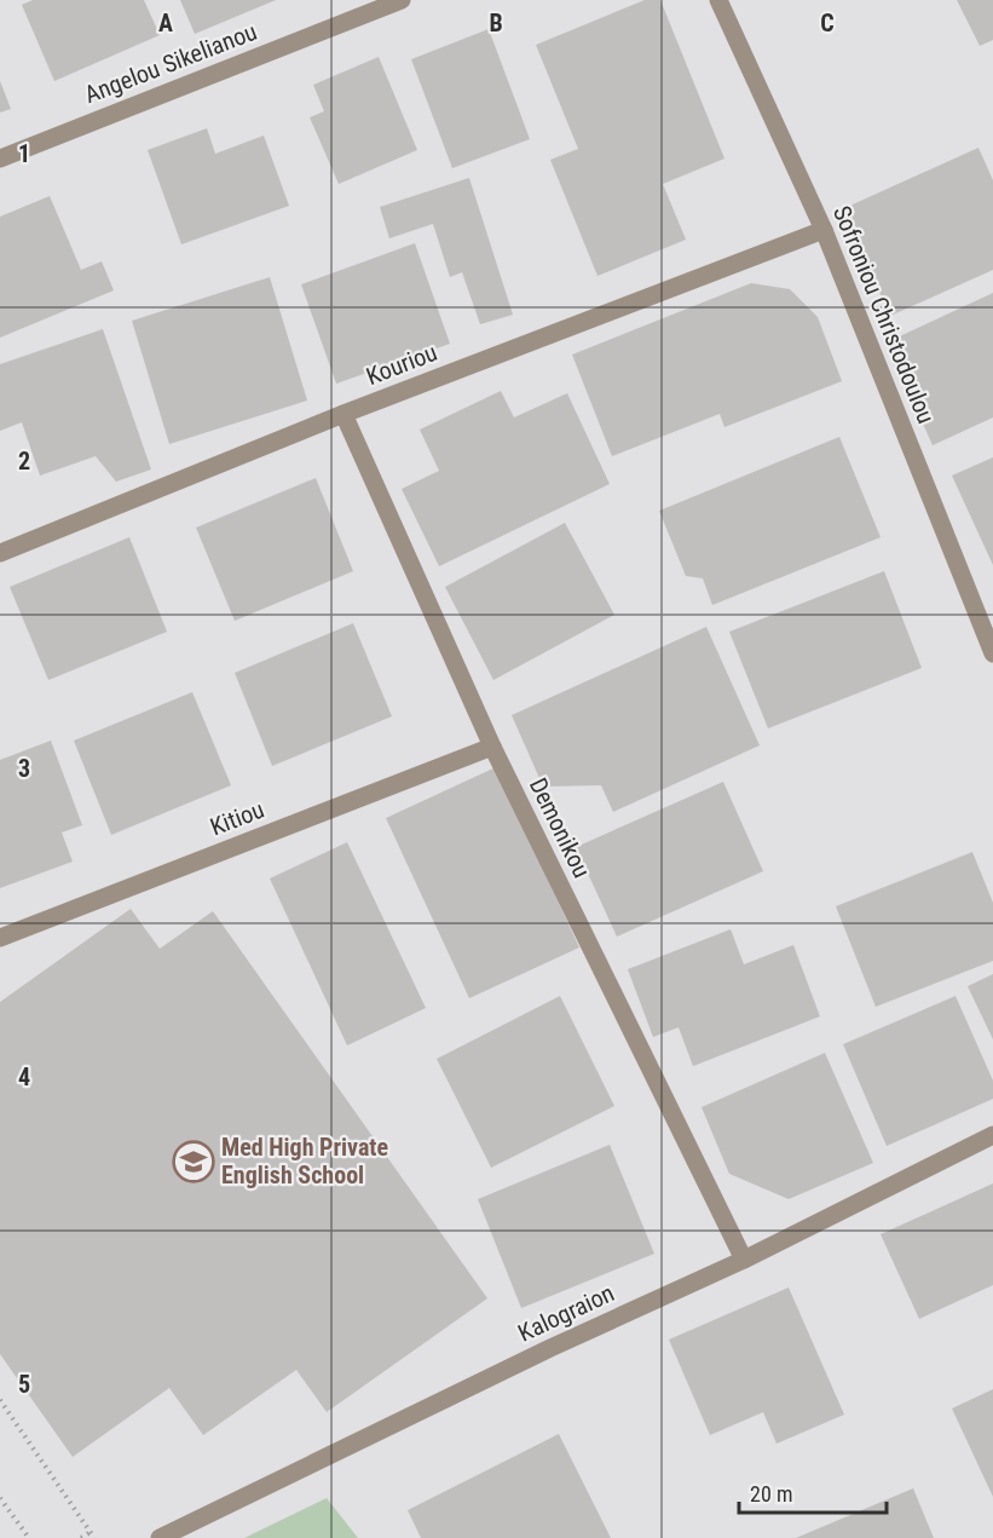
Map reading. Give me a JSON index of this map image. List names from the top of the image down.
{
  "streets": {
    "street": [
      "Angelou Sikelianou",
      "Sofroniou Christodoulou",
      "Kouriou",
      "Kitiou",
      "Demonikou",
      "Kalograion"
    ]
  },
  "crossings": [
    ["Sofroniou Christodoulou", "Kouriou"],
    ["Kouriou", "Demonikou"],
    ["Kitiou", "Demonikou"],
    ["Demonikou", "Kalograion"]
  ],
  "places": {
    "school or university": ["Med High Private English School"]
  },
  "scale_bar": "20 m",
  "grid": {
    "columns": ["A", "B", "C"],
    "rows": [
      "1",
      "2",
      "3",
      "4",
      "5"
    ]
  }
}
